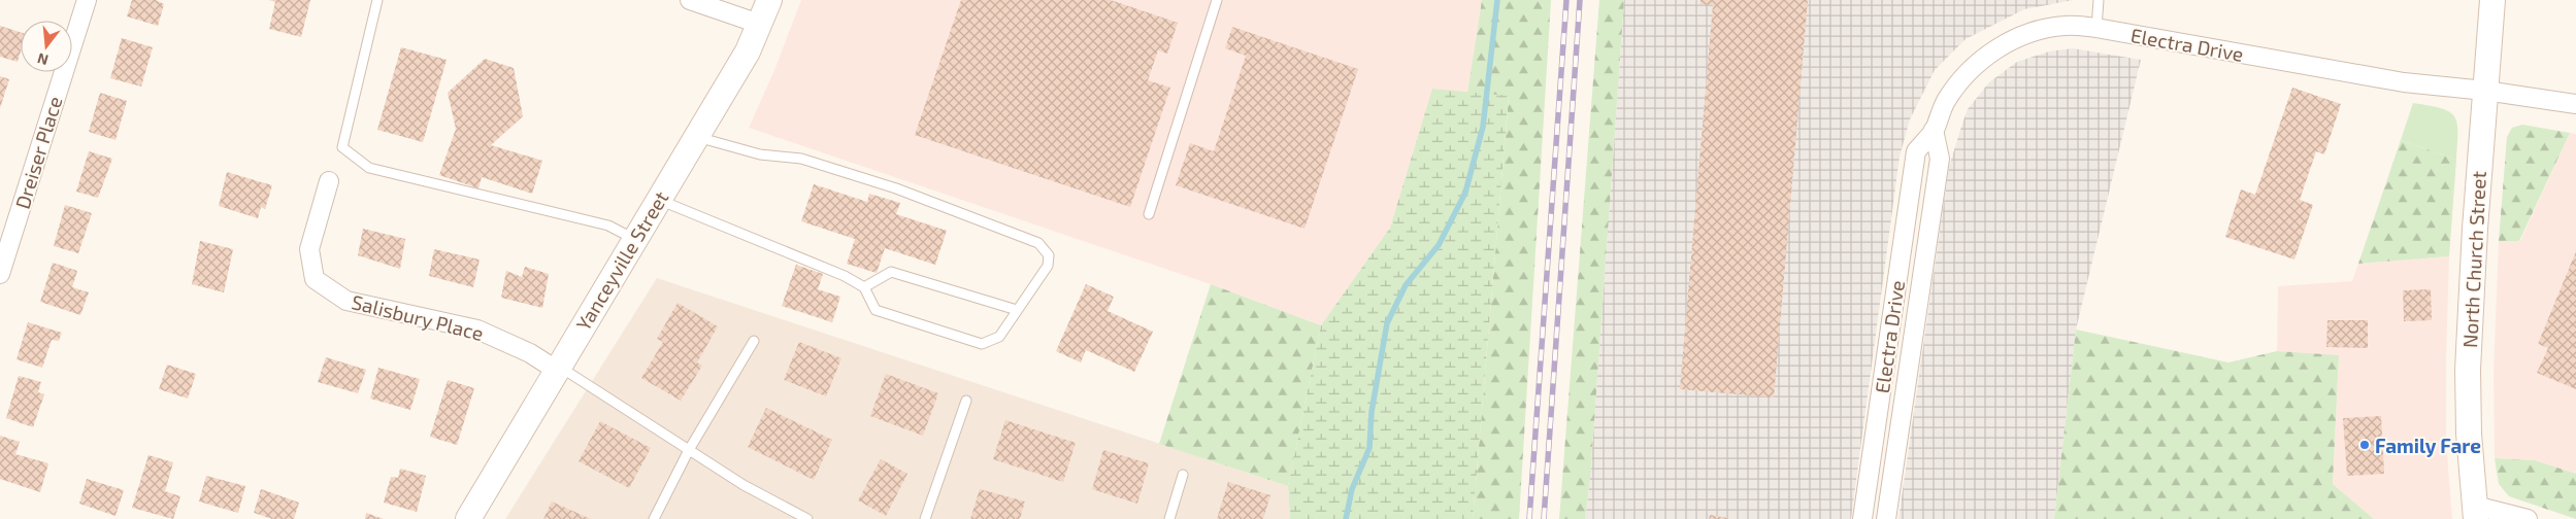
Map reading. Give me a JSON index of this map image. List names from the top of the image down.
{
  "streets": {
    "main road": ["North Church Street", "Yanceyville Street"],
    "street": ["Electra Drive", "Dreiser Place", "Salisbury Place"]
  },
  "crossings": [
    ["Electra Drive", "North Church Street"],
    ["Yanceyville Street", "Salisbury Place"]
  ],
  "places": ["Family Fare"],
  "north": "bottom"
}
